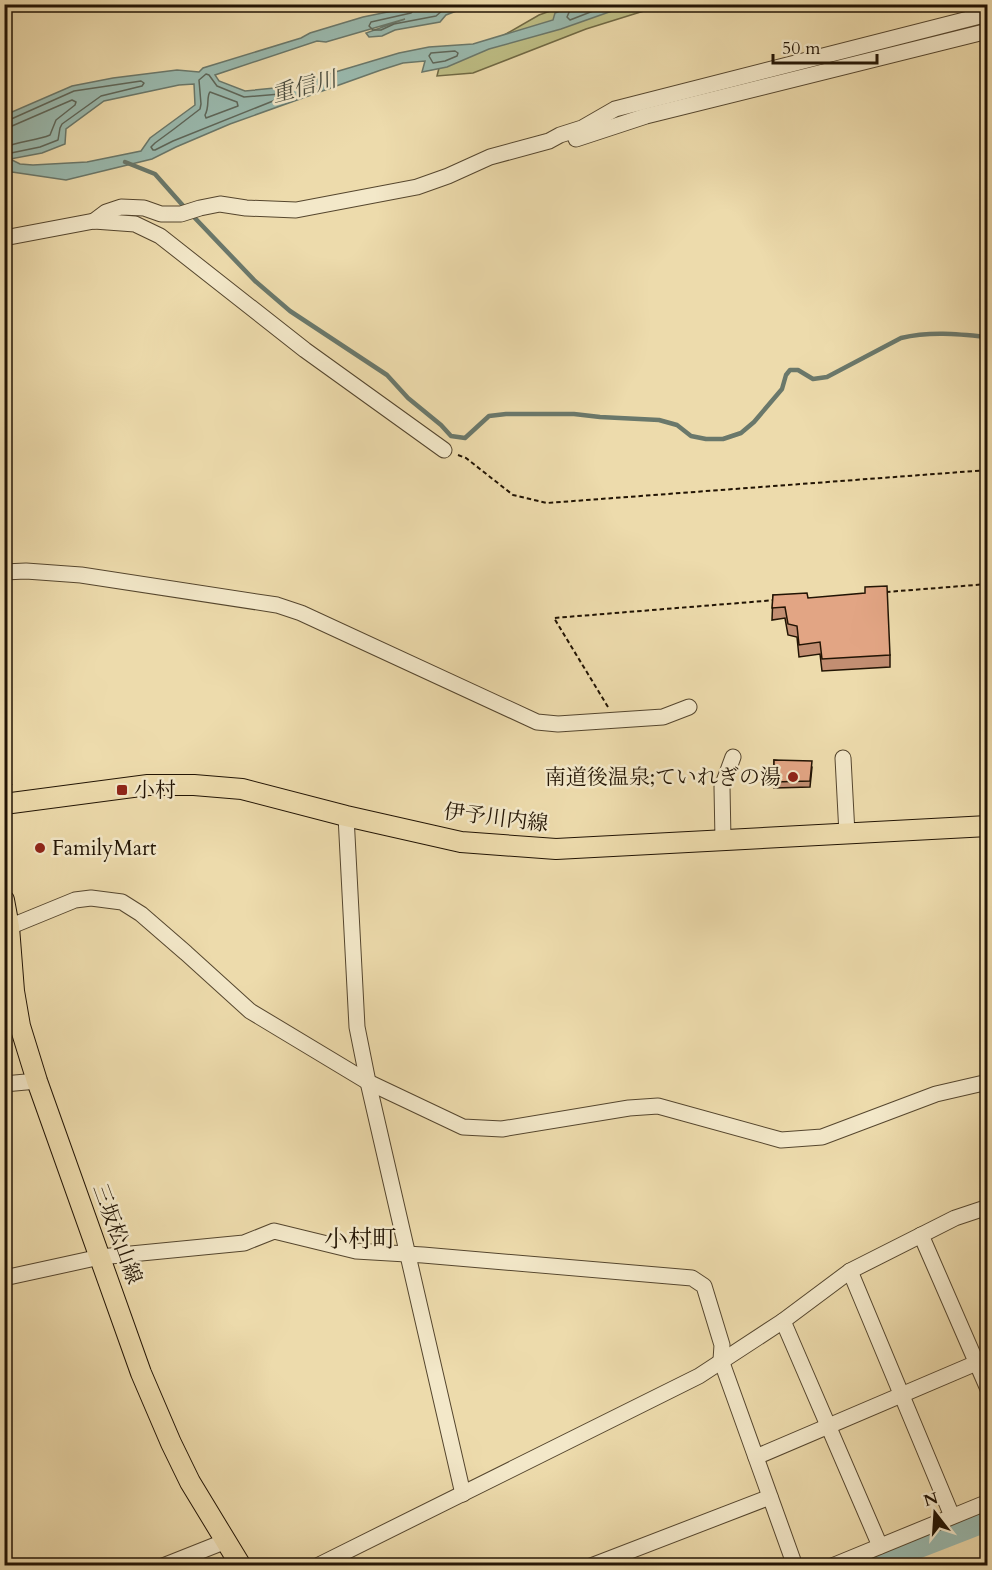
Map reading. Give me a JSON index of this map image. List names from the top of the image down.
{
  "streets": {
    "main road": ["伊予川内線", "三坂松山線"]
  },
  "districts": ["小村町"],
  "water": ["重信川"],
  "places": {
    "other": ["南道後温泉;ていれぎの湯", "FamilyMart"],
    "transit": ["小村"]
  },
  "scale_bar": "50 m",
  "north": "top"
}
